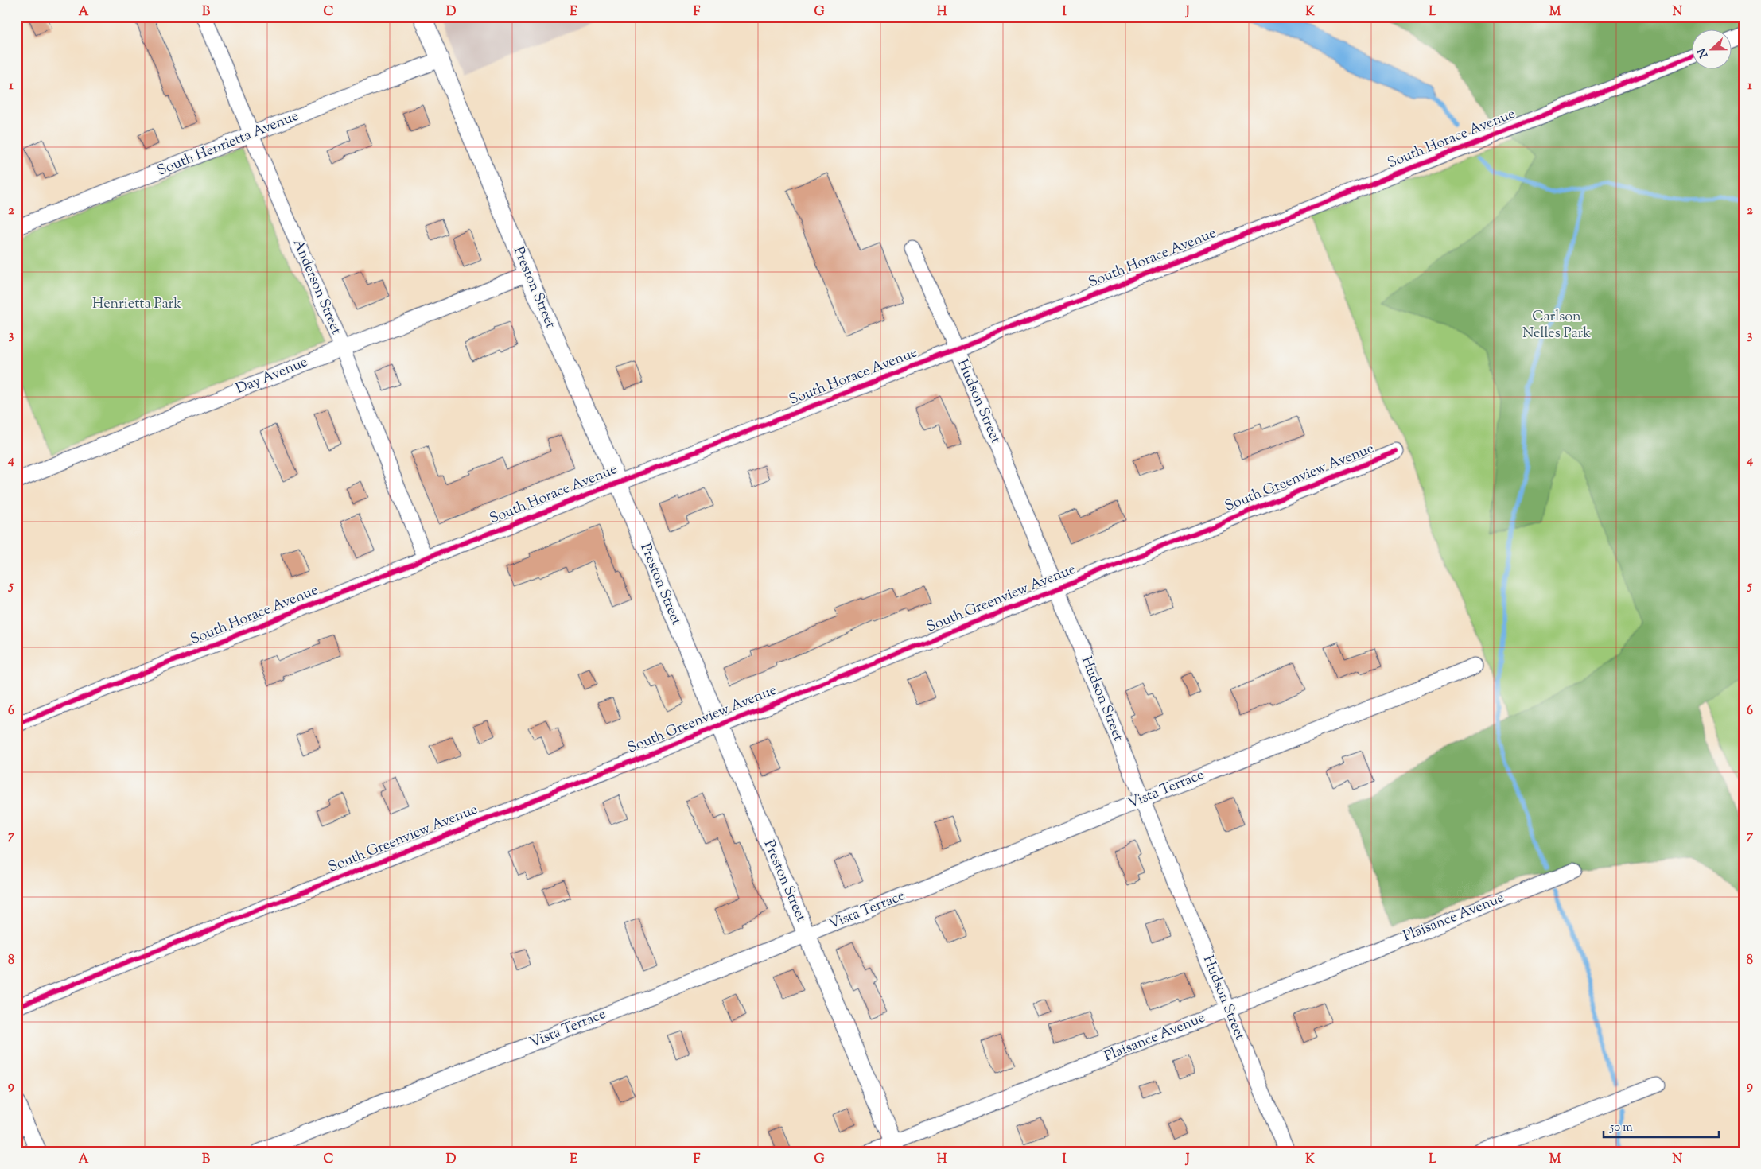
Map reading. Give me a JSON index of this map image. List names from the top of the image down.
{
  "streets": {
    "street": [
      "South Horace Avenue",
      "South Henrietta Avenue",
      "Anderson Street",
      "Preston Street",
      "Day Avenue",
      "Hudson Street",
      "South Greenview Avenue",
      "Vista Terrace",
      "Plaisance Avenue"
    ]
  },
  "crossings": [
    ["South Horace Avenue", "Anderson Street"],
    ["South Horace Avenue", "Preston Street"],
    ["South Horace Avenue", "Hudson Street"],
    ["South Henrietta Avenue", "Anderson Street"],
    ["South Henrietta Avenue", "Preston Street"],
    ["Anderson Street", "Day Avenue"],
    ["Preston Street", "Day Avenue"],
    ["Preston Street", "South Greenview Avenue"],
    ["Preston Street", "Vista Terrace"],
    ["Preston Street", "Plaisance Avenue"],
    ["Hudson Street", "South Greenview Avenue"],
    ["Hudson Street", "Vista Terrace"],
    ["Hudson Street", "Plaisance Avenue"]
  ],
  "parks": ["Henrietta Park", "Carlson Nelles Park"],
  "scale_bar": "50 m",
  "north": "left",
  "grid": {
    "columns": [
      "A",
      "B",
      "C",
      "D",
      "E",
      "F",
      "G",
      "H",
      "I",
      "J",
      "K",
      "L",
      "M",
      "N"
    ],
    "rows": [
      "1",
      "2",
      "3",
      "4",
      "5",
      "6",
      "7",
      "8",
      "9"
    ]
  }
}
